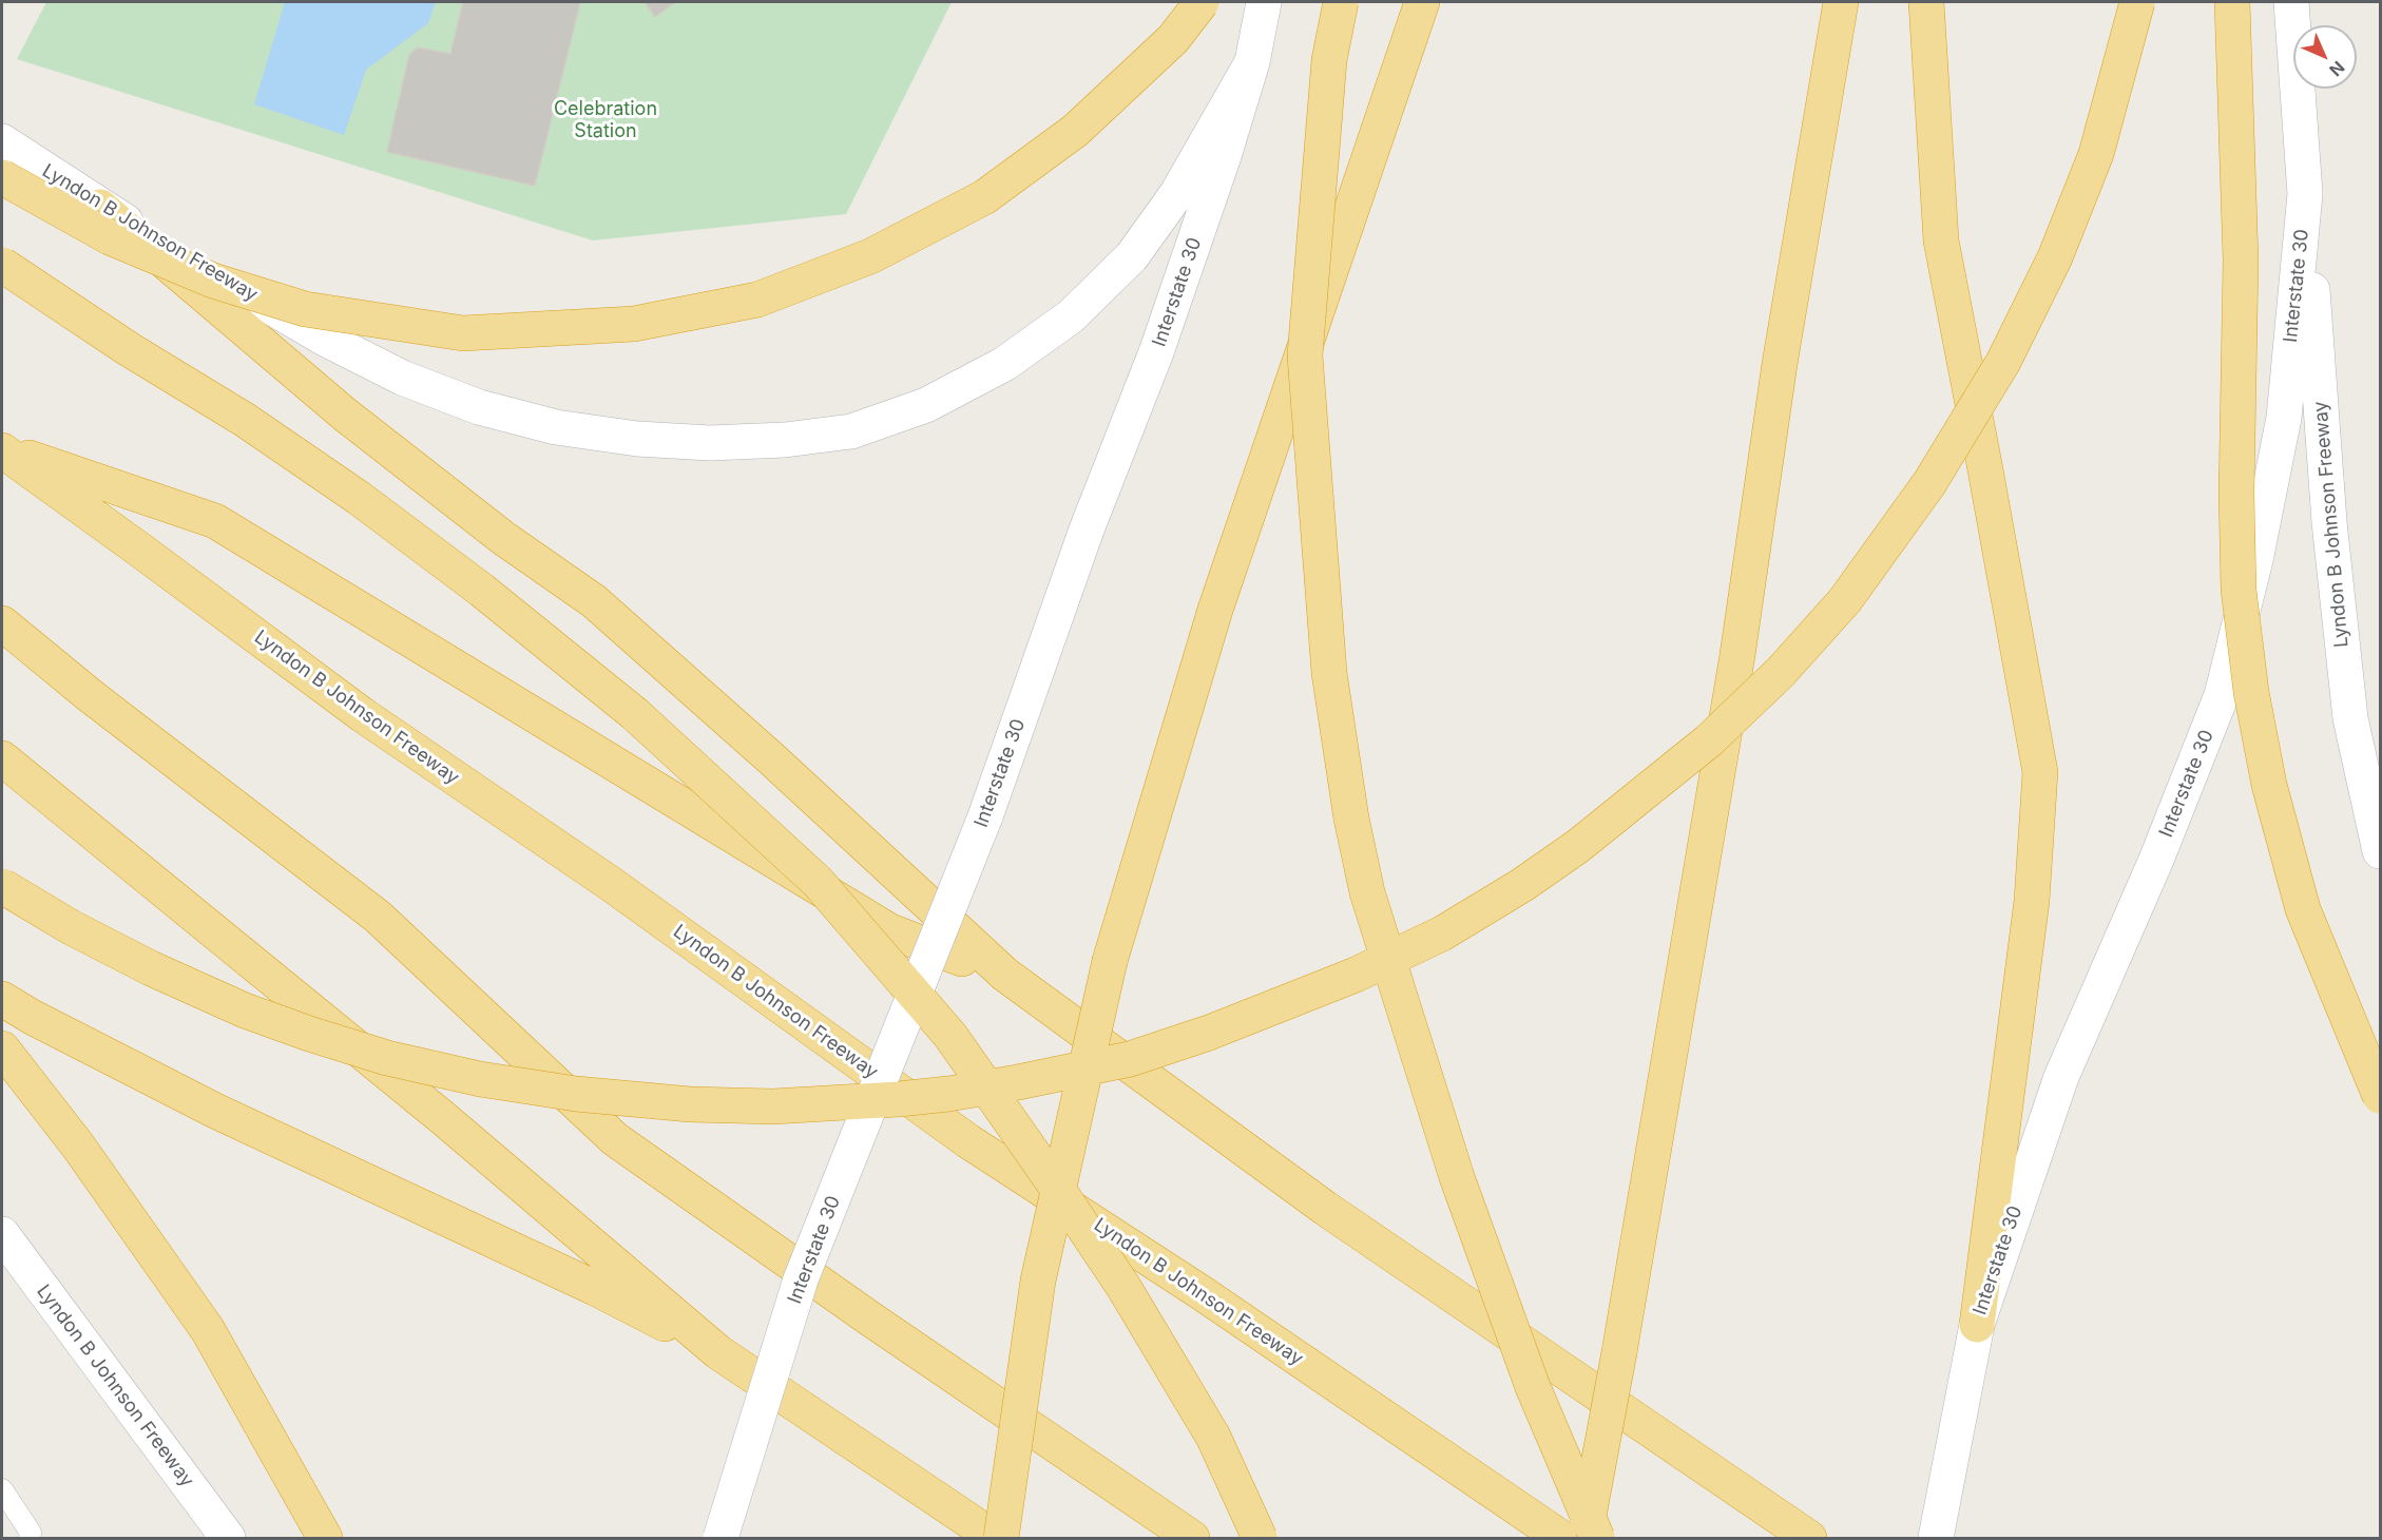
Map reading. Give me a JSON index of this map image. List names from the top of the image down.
{
  "streets": {
    "highway": ["Lyndon B Johnson Freeway"],
    "main road": ["Interstate 30"]
  },
  "crossings": [
    ["Lyndon B Johnson Freeway", "Interstate 30"]
  ],
  "parks": ["Celebration Station"],
  "north": "bottom right"
}
